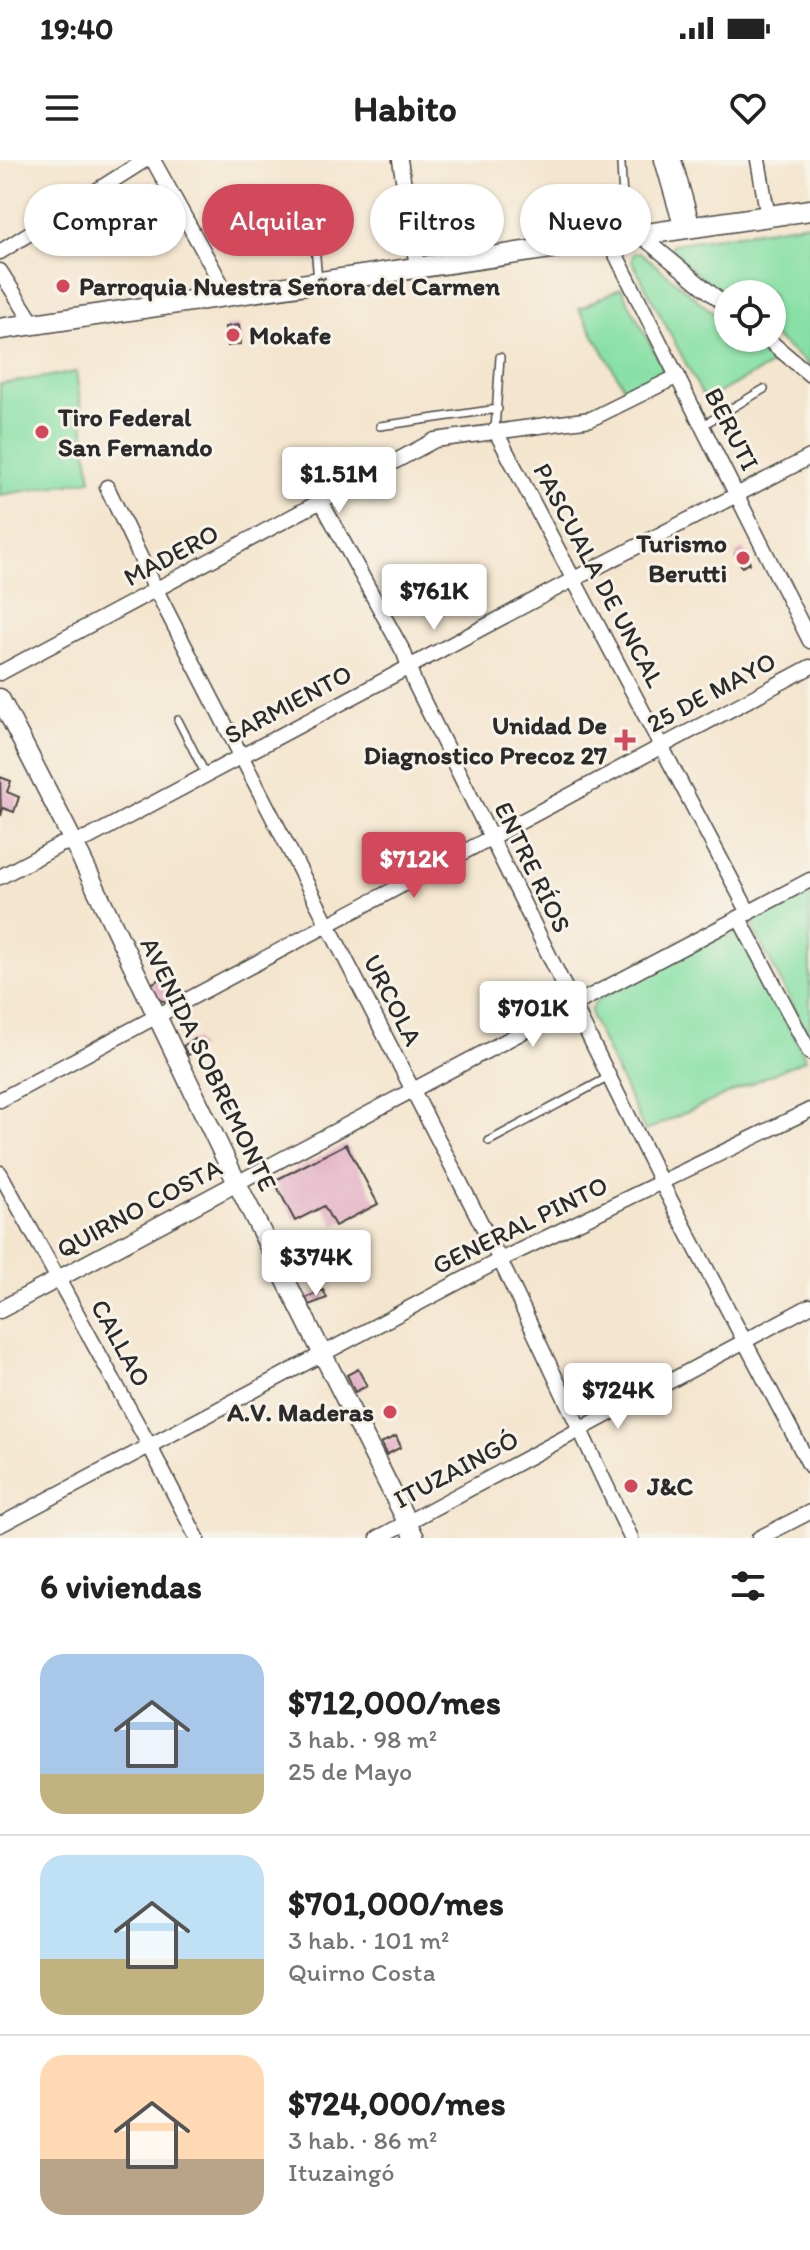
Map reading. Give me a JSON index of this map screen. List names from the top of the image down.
{
  "streets": {
    "main road": ["AVENIDA SOBREMONTE"],
    "street": [
      "BERUTI",
      "MADERO",
      "PASCUALA DE UNCAL",
      "25 DE MAYO",
      "SARMIENTO",
      "ENTRE RÍOS",
      "URCOLA",
      "QUIRNO COSTA",
      "GENERAL PINTO",
      "CALLAO",
      "ITUZAINGÓ"
    ]
  },
  "crossings": [
    ["BERUTI", "MADERO"],
    ["BERUTI", "SARMIENTO"],
    ["MADERO", "PASCUALA DE UNCAL"],
    ["MADERO", "ENTRE RÍOS"],
    ["MADERO", "URCOLA"],
    ["PASCUALA DE UNCAL", "25 DE MAYO"],
    ["PASCUALA DE UNCAL", "SARMIENTO"],
    ["PASCUALA DE UNCAL", "QUIRNO COSTA"],
    ["25 DE MAYO", "ENTRE RÍOS"],
    ["25 DE MAYO", "URCOLA"],
    ["25 DE MAYO", "AVENIDA SOBREMONTE"],
    ["SARMIENTO", "ENTRE RÍOS"],
    ["SARMIENTO", "URCOLA"],
    ["SARMIENTO", "AVENIDA SOBREMONTE"],
    ["ENTRE RÍOS", "QUIRNO COSTA"],
    ["ENTRE RÍOS", "GENERAL PINTO"],
    ["ENTRE RÍOS", "ITUZAINGÓ"],
    ["URCOLA", "QUIRNO COSTA"],
    ["URCOLA", "GENERAL PINTO"],
    ["URCOLA", "ITUZAINGÓ"],
    ["AVENIDA SOBREMONTE", "QUIRNO COSTA"],
    ["AVENIDA SOBREMONTE", "GENERAL PINTO"],
    ["AVENIDA SOBREMONTE", "ITUZAINGÓ"],
    ["QUIRNO COSTA", "CALLAO"],
    ["GENERAL PINTO", "CALLAO"]
  ],
  "places": {
    "other": [
      "Parroquia Nuestra Señora del Carmen",
      "Mokafe",
      "Tiro Federal San Fernando",
      "Turismo Berutti",
      "A.V. Maderas",
      "J&C"
    ],
    "health": ["Unidad De Diagnostico Precoz 27"]
  },
  "page": {
    "status": "19:40",
    "header": "Habito",
    "chip": [
      "Comprar",
      "Alquilar",
      "Filtros",
      "Nuevo"
    ],
    "price": [
      "$1.51M",
      "$761K",
      "$712K",
      "$701K",
      "$374K",
      "$724K"
    ],
    "heading": "6 viviendas",
    "list": [
      {
        "name": "$712,000/mes",
        "note": "3 hab. · 98 m² · 25 de Mayo"
      },
      {
        "name": "$701,000/mes",
        "note": "3 hab. · 101 m² · Quirno Costa"
      },
      {
        "name": "$724,000/mes",
        "note": "3 hab. · 86 m² · Ituzaingó"
      }
    ]
  }
}
